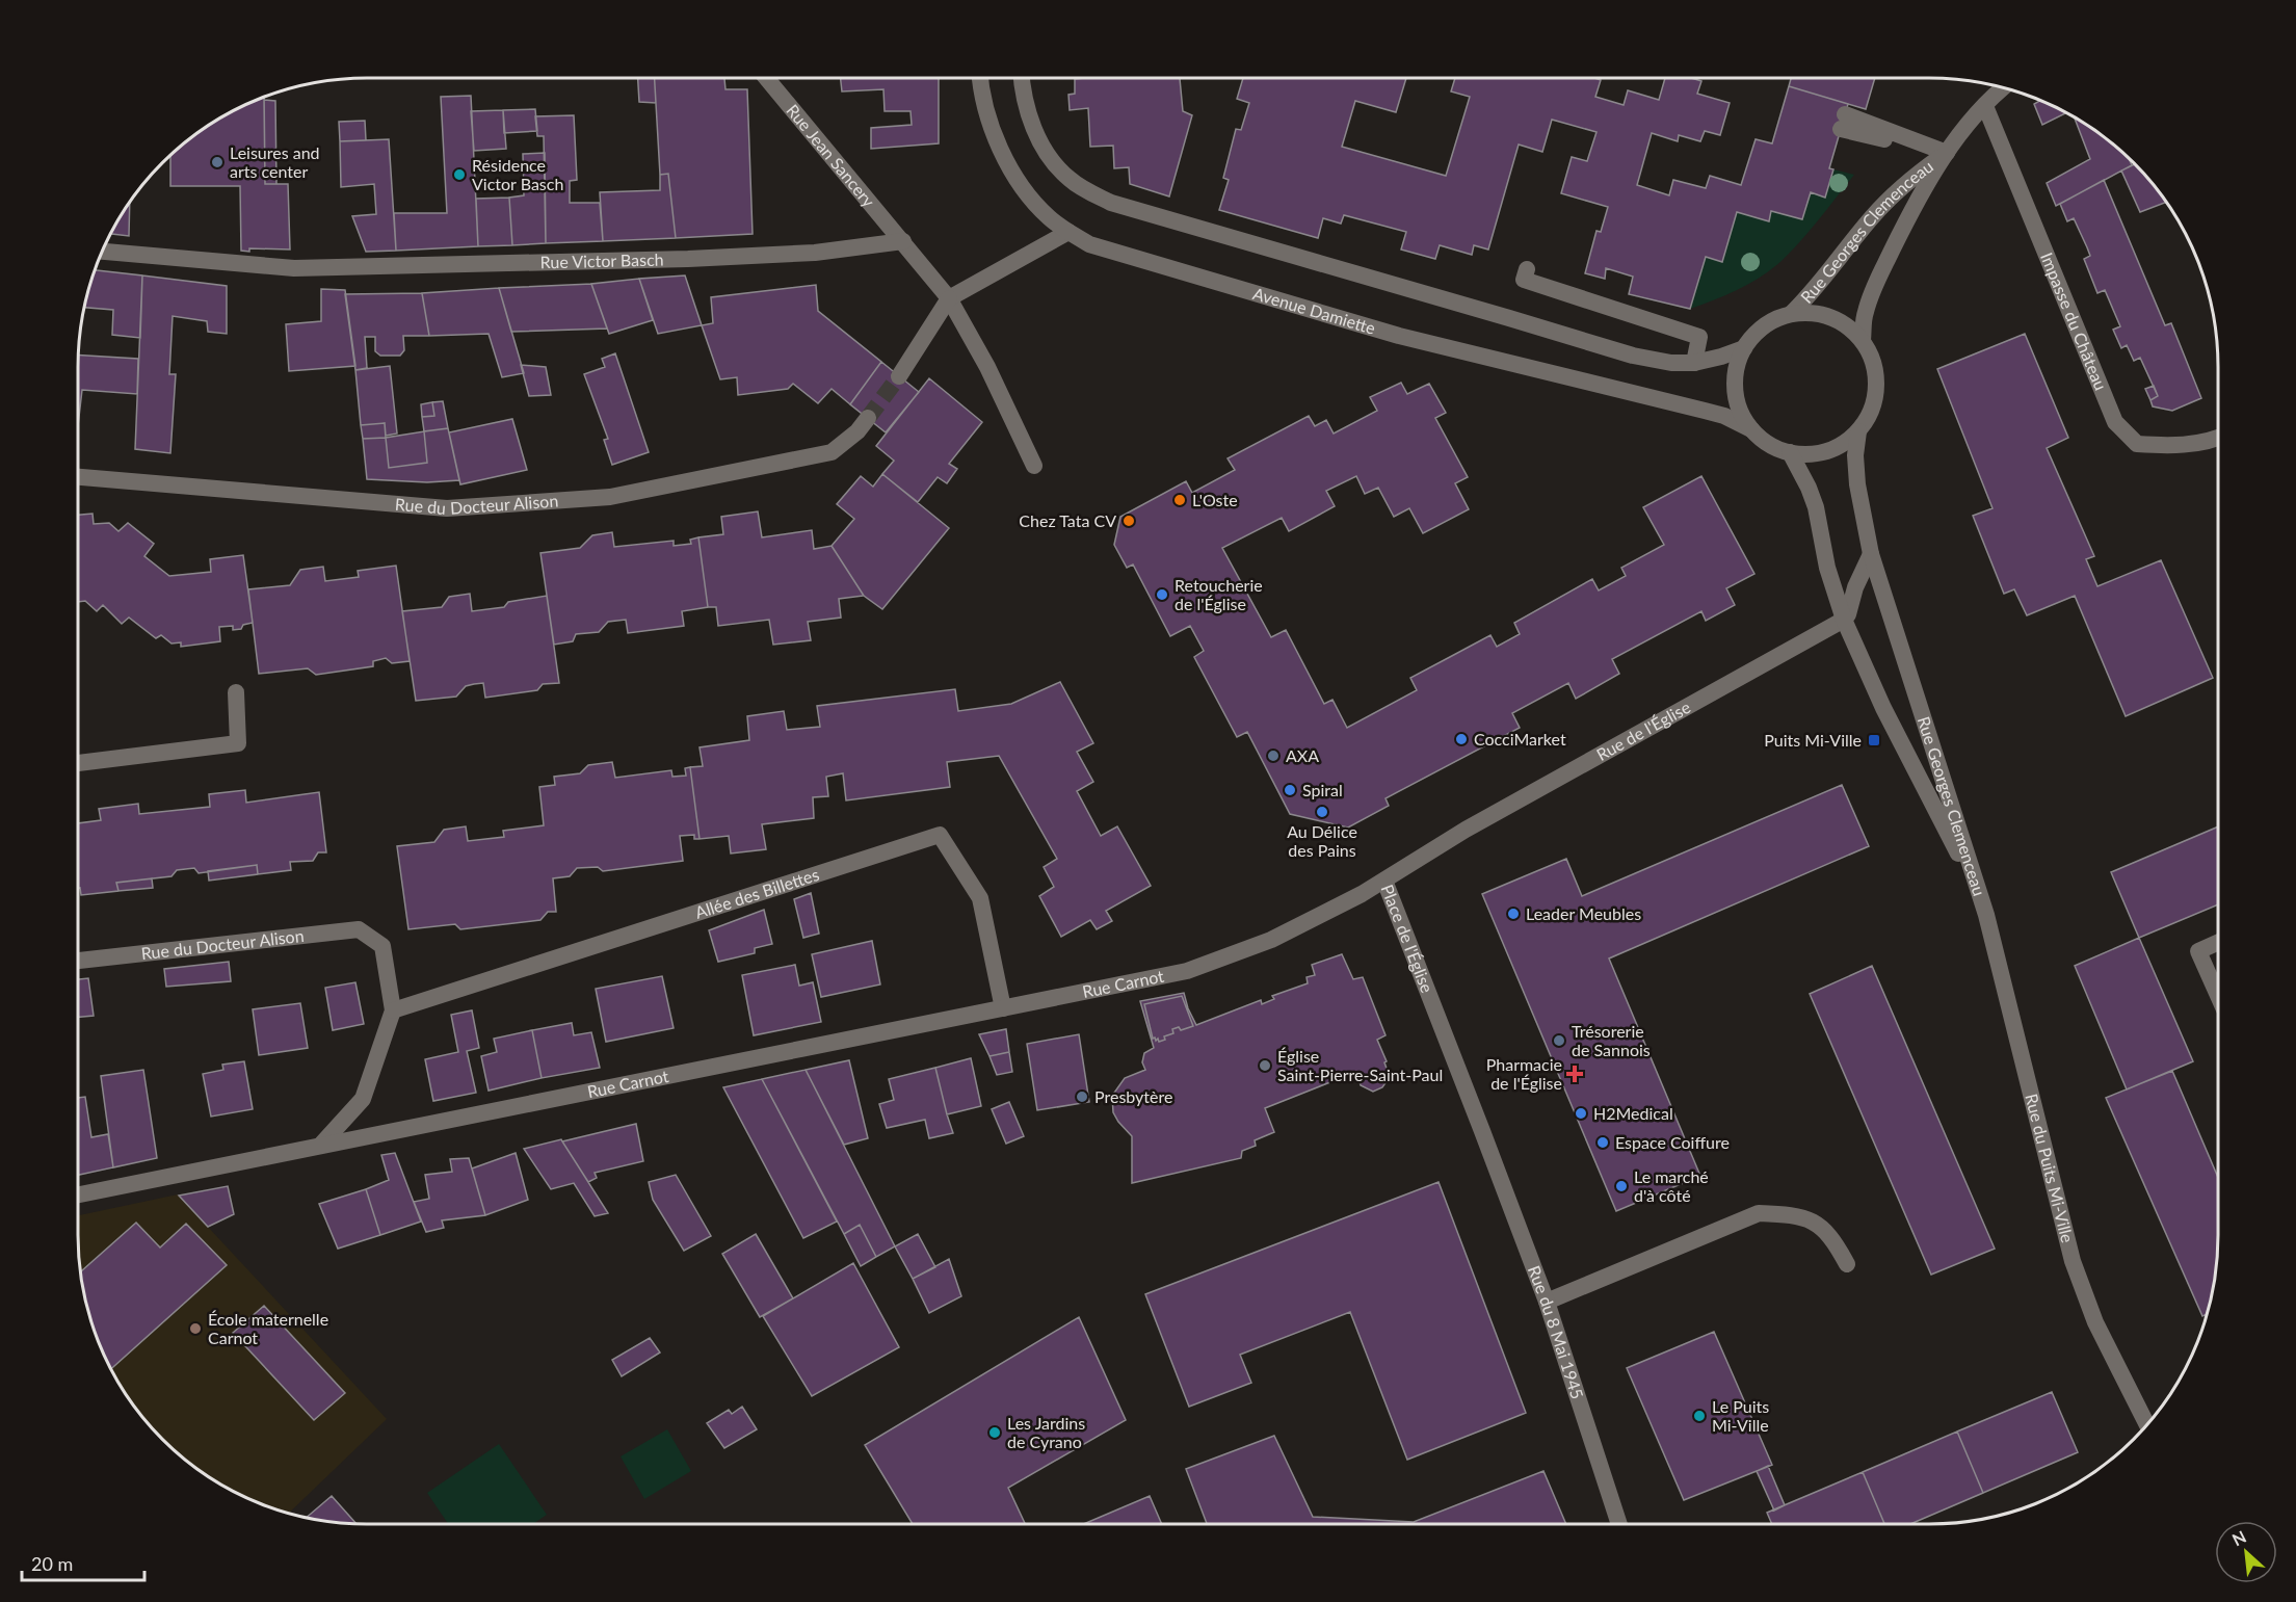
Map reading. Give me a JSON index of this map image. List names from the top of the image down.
{
  "streets": {
    "street": [
      "Rue Jean Sancery",
      "Rue Georges Clemenceau",
      "Rue Victor Basch",
      "Avenue Damiette",
      "Impasse du Château",
      "Rue du Docteur Alison",
      "Rue de l'Église",
      "Allée des Billettes",
      "Place de l'Église",
      "Rue Carnot",
      "Rue du Puits Mi-Ville",
      "Rue du 8 Mai 1945"
    ]
  },
  "crossings": [
    ["Rue Jean Sancery", "Rue Victor Basch"],
    ["Rue Georges Clemenceau", "Avenue Damiette"],
    ["Rue Georges Clemenceau", "Impasse du Château"],
    ["Rue Georges Clemenceau", "Rue de l'Église"],
    ["Rue Georges Clemenceau", "Rue du Puits Mi-Ville"],
    ["Rue du Docteur Alison", "Allée des Billettes"],
    ["Rue de l'Église", "Place de l'Église"],
    ["Allée des Billettes", "Rue Carnot"],
    ["Place de l'Église", "Rue Carnot"],
    ["Place de l'Église", "Rue du 8 Mai 1945"]
  ],
  "places": {
    "other": [
      "Leisures and arts center",
      "Résidence Victor Basch",
      "L'Oste",
      "Chez Tata CV",
      "Retoucherie de l'Église",
      "CocciMarket",
      "AXA",
      "Spiral",
      "Au Délice des Pains",
      "Leader Meubles",
      "Trésorerie de Sannois",
      "Église Saint-Pierre-Saint-Paul",
      "Presbytère",
      "H2Medical",
      "Espace Coiffure",
      "Le marché d'à côté",
      "École maternelle Carnot",
      "Le Puits Mi-Ville",
      "Les Jardins de Cyrano"
    ],
    "transit": ["Puits Mi-Ville"],
    "health": ["Pharmacie de l'Église"]
  },
  "scale_bar": "20 m",
  "north": "top left"
}
